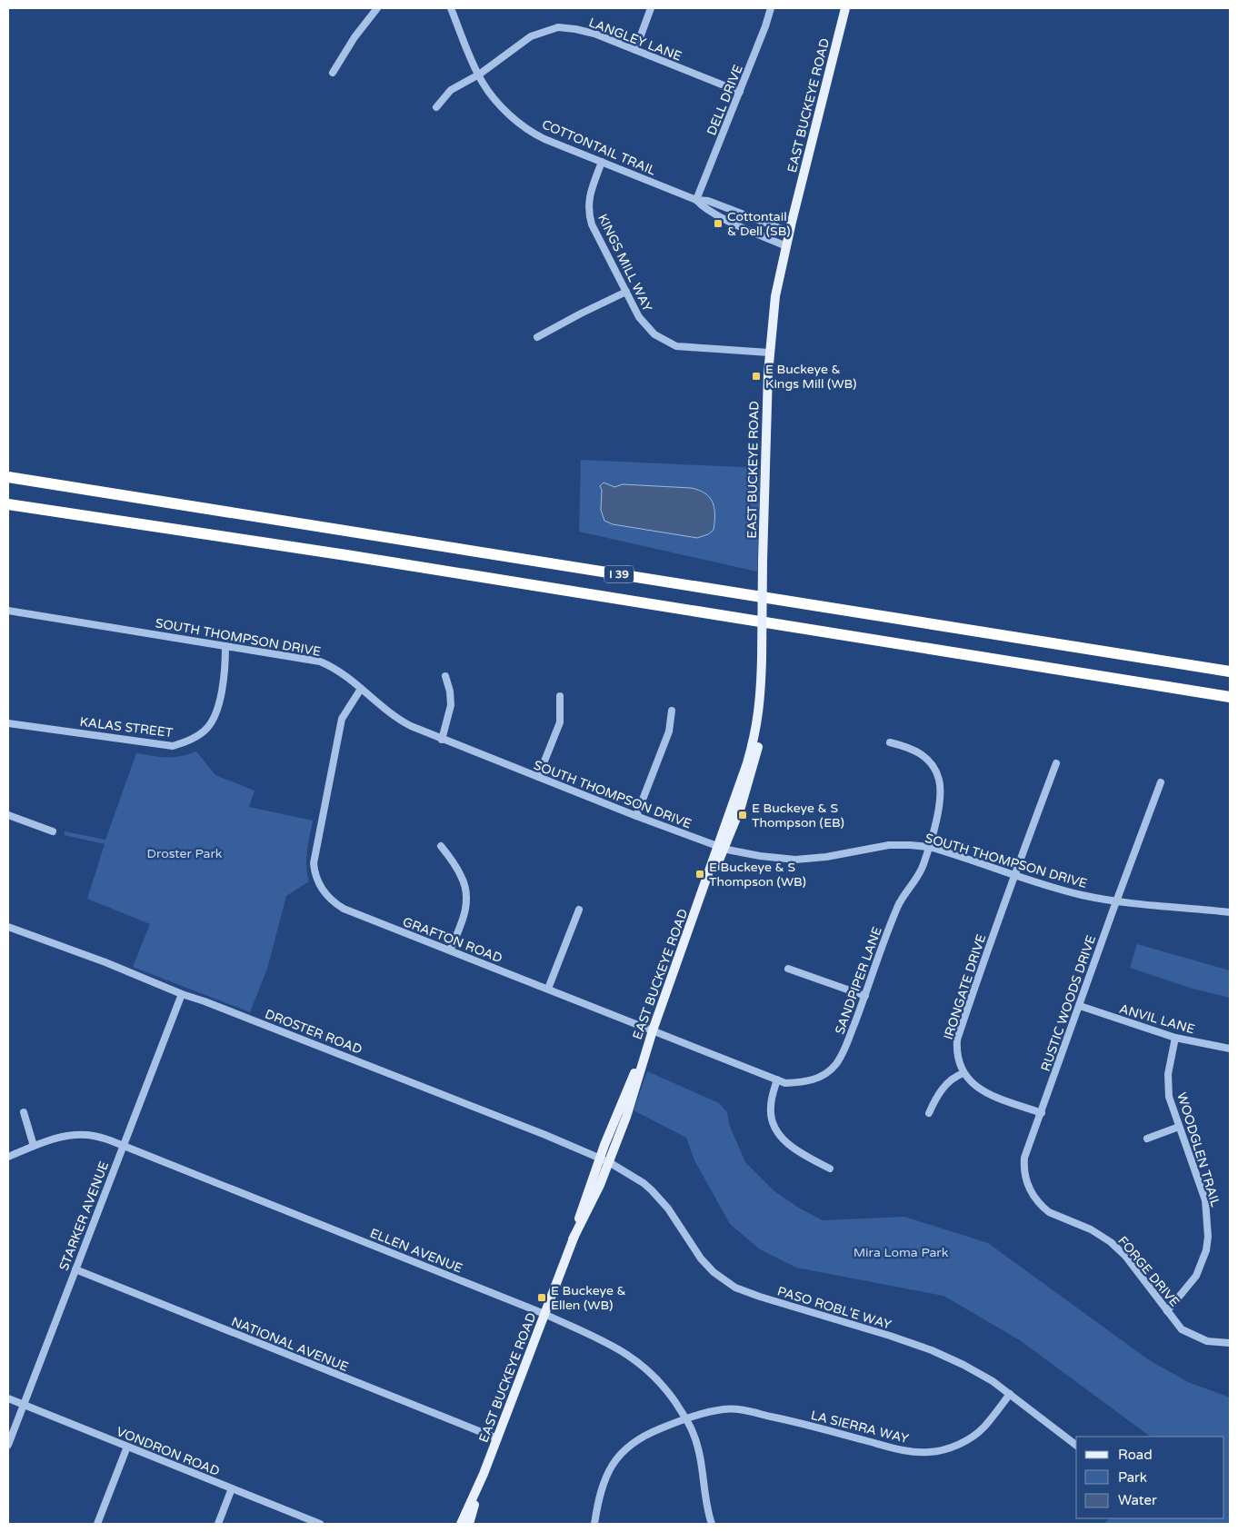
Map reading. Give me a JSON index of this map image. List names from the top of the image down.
{
  "streets": {
    "highway": ["I 39"],
    "main road": ["EAST BUCKEYE ROAD"],
    "street": [
      "LANGLEY LANE",
      "DELL DRIVE",
      "COTTONTAIL TRAIL",
      "KINGS MILL WAY",
      "SOUTH THOMPSON DRIVE",
      "KALAS STREET",
      "GRAFTON ROAD",
      "SANDPIPER LANE",
      "IRONGATE DRIVE",
      "RUSTIC WOODS DRIVE",
      "ANVIL LANE",
      "DROSTER ROAD",
      "WOODGLEN TRAIL",
      "STARKER AVENUE",
      "ELLEN AVENUE",
      "FORGE DRIVE",
      "PASO ROBL'E WAY",
      "NATIONAL AVENUE",
      "LA SIERRA WAY",
      "VONDRON ROAD"
    ]
  },
  "crossings": [
    ["LANGLEY LANE", "DELL DRIVE"],
    ["LANGLEY LANE", "COTTONTAIL TRAIL"],
    ["DELL DRIVE", "COTTONTAIL TRAIL"],
    ["EAST BUCKEYE ROAD", "COTTONTAIL TRAIL"],
    ["EAST BUCKEYE ROAD", "KINGS MILL WAY"],
    ["EAST BUCKEYE ROAD", "SOUTH THOMPSON DRIVE"],
    ["EAST BUCKEYE ROAD", "GRAFTON ROAD"],
    ["EAST BUCKEYE ROAD", "DROSTER ROAD"],
    ["EAST BUCKEYE ROAD", "ELLEN AVENUE"],
    ["EAST BUCKEYE ROAD", "PASO ROBL'E WAY"],
    ["EAST BUCKEYE ROAD", "NATIONAL AVENUE"],
    ["COTTONTAIL TRAIL", "KINGS MILL WAY"],
    ["SOUTH THOMPSON DRIVE", "KALAS STREET"],
    ["SOUTH THOMPSON DRIVE", "GRAFTON ROAD"],
    ["SOUTH THOMPSON DRIVE", "SANDPIPER LANE"],
    ["SOUTH THOMPSON DRIVE", "IRONGATE DRIVE"],
    ["SOUTH THOMPSON DRIVE", "RUSTIC WOODS DRIVE"],
    ["GRAFTON ROAD", "SANDPIPER LANE"],
    ["RUSTIC WOODS DRIVE", "ANVIL LANE"],
    ["RUSTIC WOODS DRIVE", "FORGE DRIVE"],
    ["ANVIL LANE", "WOODGLEN TRAIL"],
    ["DROSTER ROAD", "STARKER AVENUE"],
    ["DROSTER ROAD", "PASO ROBL'E WAY"],
    ["WOODGLEN TRAIL", "FORGE DRIVE"],
    ["STARKER AVENUE", "ELLEN AVENUE"],
    ["STARKER AVENUE", "NATIONAL AVENUE"],
    ["STARKER AVENUE", "VONDRON ROAD"],
    ["ELLEN AVENUE", "LA SIERRA WAY"],
    ["PASO ROBL'E WAY", "LA SIERRA WAY"]
  ],
  "parks": ["Droster Park", "Mira Loma Park"],
  "places": {
    "transit": [
      "Cottontail & Dell (SB)",
      "E Buckeye & Kings Mill (WB)",
      "E Buckeye & S Thompson (EB)",
      "E Buckeye & S Thompson (WB)",
      "E Buckeye & Ellen (WB)"
    ]
  },
  "legend": ["Road", "Park", "Water"]
}
